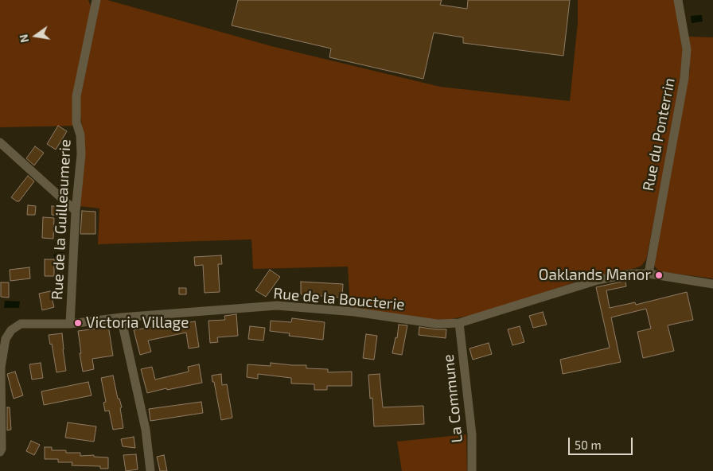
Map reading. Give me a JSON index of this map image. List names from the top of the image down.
{
  "streets": {
    "street": [
      "Rue du Ponterrin",
      "Rue de la Guilleaumerie",
      "Rue de la Boucterie",
      "La Commune"
    ]
  },
  "crossings": [
    ["Rue du Ponterrin", "Rue de la Boucterie"],
    ["Rue de la Guilleaumerie", "Rue de la Boucterie"],
    ["Rue de la Boucterie", "La Commune"]
  ],
  "places": ["Oaklands Manor", "Victoria Village"],
  "scale_bar": "50 m",
  "north": "left"
}
